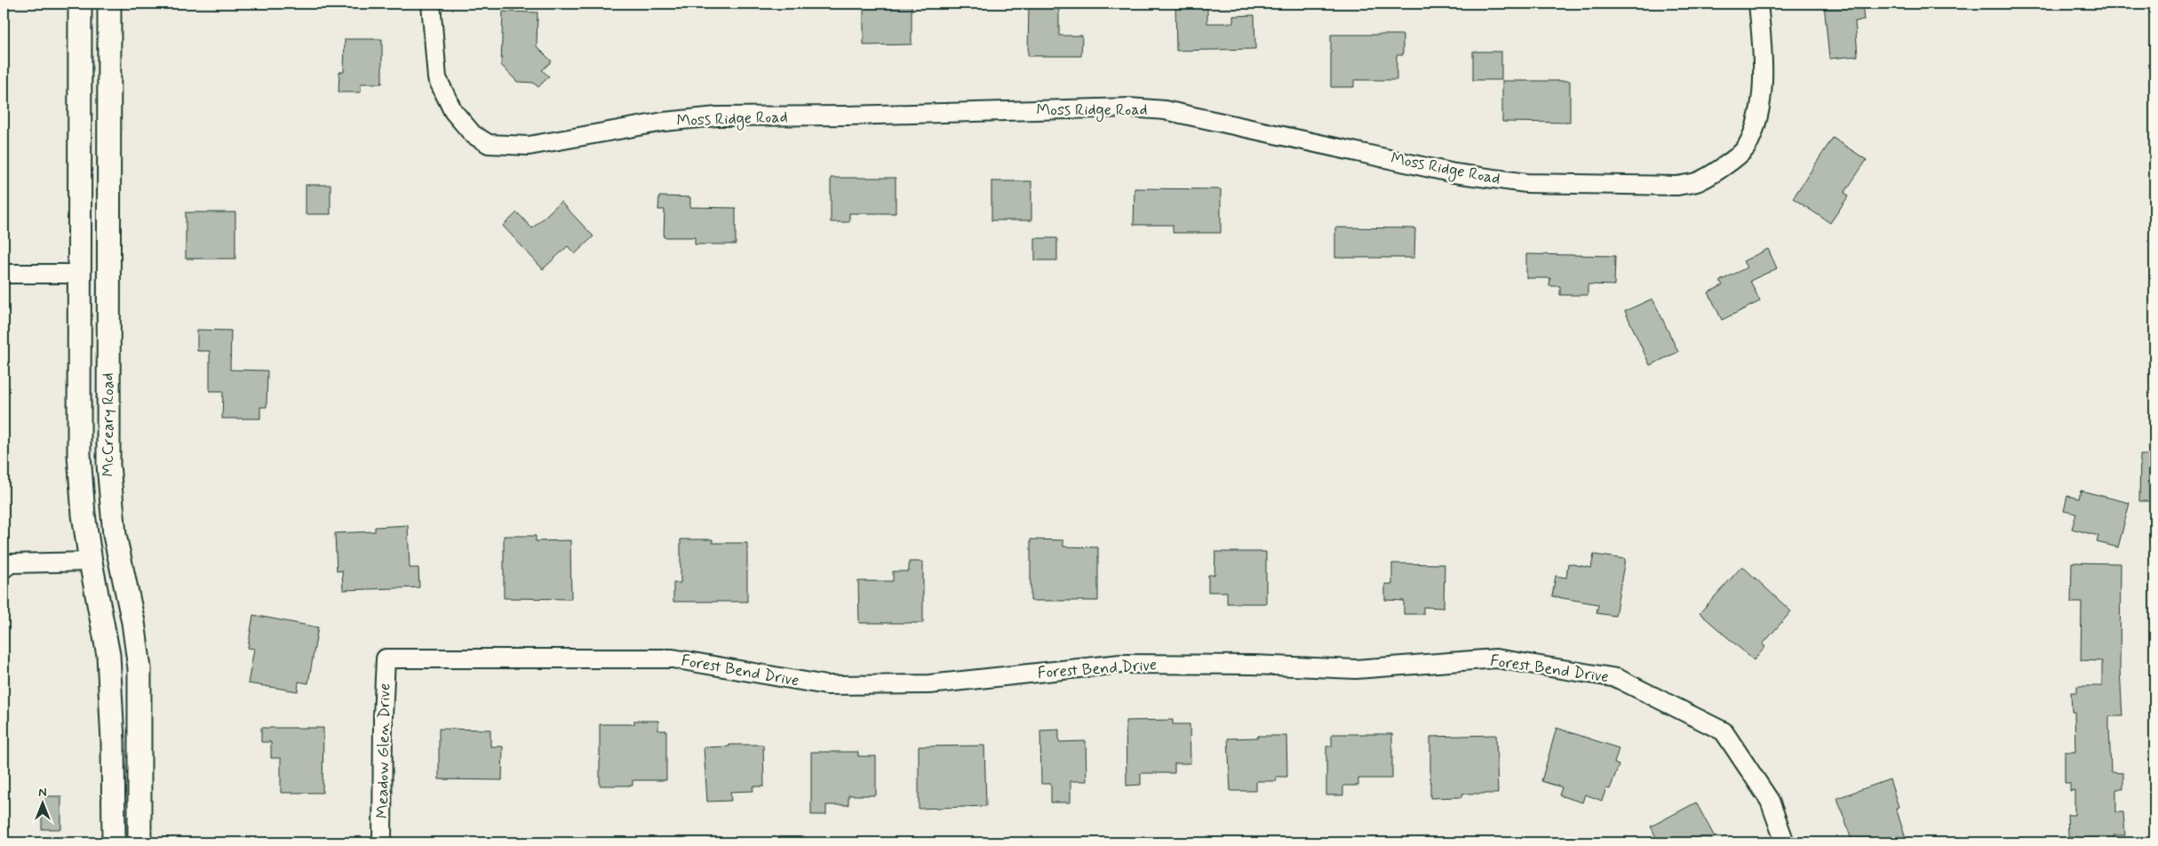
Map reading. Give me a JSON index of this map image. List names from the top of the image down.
{
  "streets": {
    "main road": ["McCreary Road"],
    "street": ["Moss Ridge Road", "Forest Bend Drive", "Meadow Glen Drive"]
  },
  "crossings": [
    ["Forest Bend Drive", "Meadow Glen Drive"]
  ],
  "north": "top"
}
